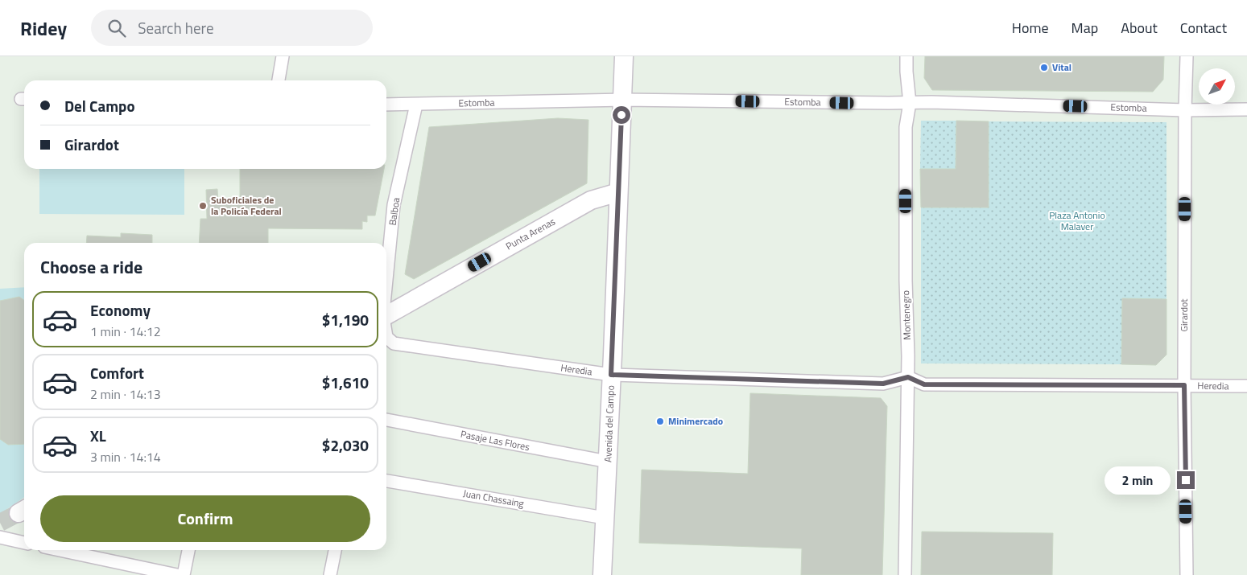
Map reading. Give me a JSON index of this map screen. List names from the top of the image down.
{
  "streets": {
    "main road": ["Punta Arenas", "Avenida del Campo"],
    "street": [
      "Estomba",
      "Balboa",
      "Montenegro",
      "Girardot",
      "Heredia",
      "Pasaje Las Flores",
      "Juan Chassaing"
    ]
  },
  "crossings": [
    ["Estomba", "Balboa"],
    ["Estomba", "Montenegro"],
    ["Estomba", "Girardot"],
    ["Estomba", "Avenida del Campo"],
    ["Punta Arenas", "Avenida del Campo"],
    ["Montenegro", "Heredia"],
    ["Girardot", "Heredia"],
    ["Heredia", "Avenida del Campo"],
    ["Avenida del Campo", "Pasaje Las Flores"],
    ["Avenida del Campo", "Juan Chassaing"]
  ],
  "parks": ["Plaza Antonio Malaver"],
  "places": ["Vital", "Suboficiales de la Policía Federal", "Minimercado"],
  "north": "top right",
  "page": {
    "header": "Ridey",
    "search": "Search here",
    "nav": [
      "Home",
      "Map",
      "About",
      "Contact"
    ],
    "banner": ["Del Campo", "Girardot"],
    "heading": "Choose a ride",
    "list": [
      {
        "name": "Economy",
        "note": "1 min · 14:12",
        "value": "$1,190"
      },
      {
        "name": "Comfort",
        "note": "2 min · 14:13",
        "value": "$1,610"
      },
      {
        "name": "XL",
        "note": "3 min · 14:14",
        "value": "$2,030"
      }
    ],
    "bubble": "2 min",
    "buttons": "Confirm"
  }
}
